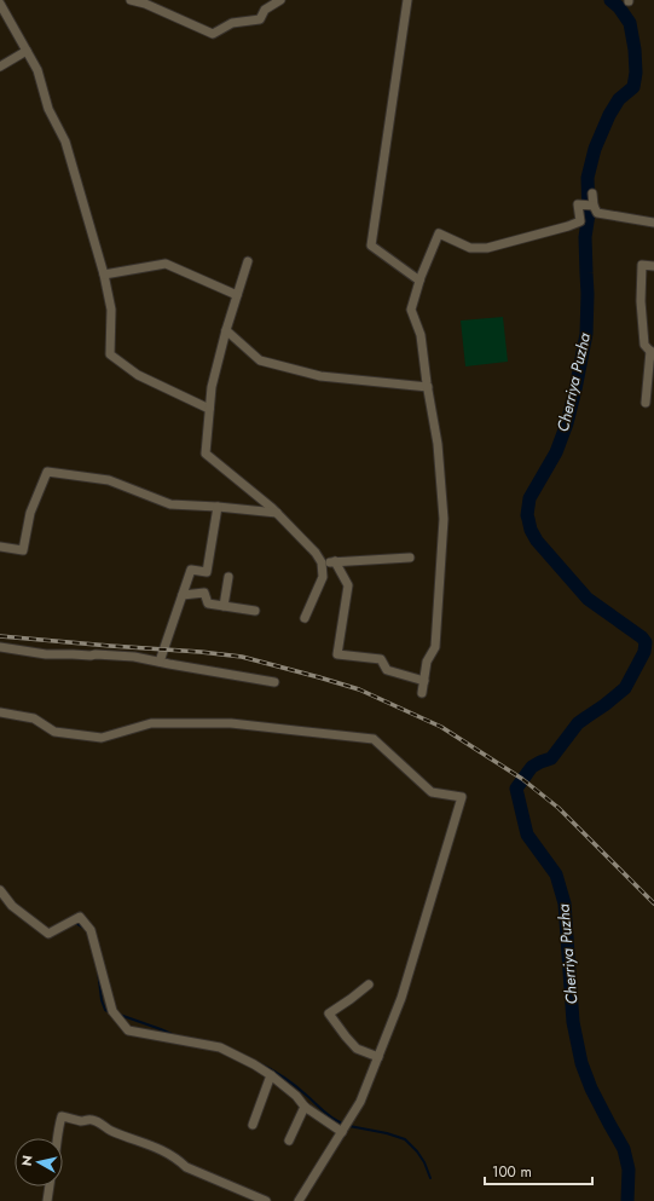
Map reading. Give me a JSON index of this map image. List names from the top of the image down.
{
  "water": ["Cherriya Puzha"],
  "scale_bar": "100 m",
  "north": "left"
}
